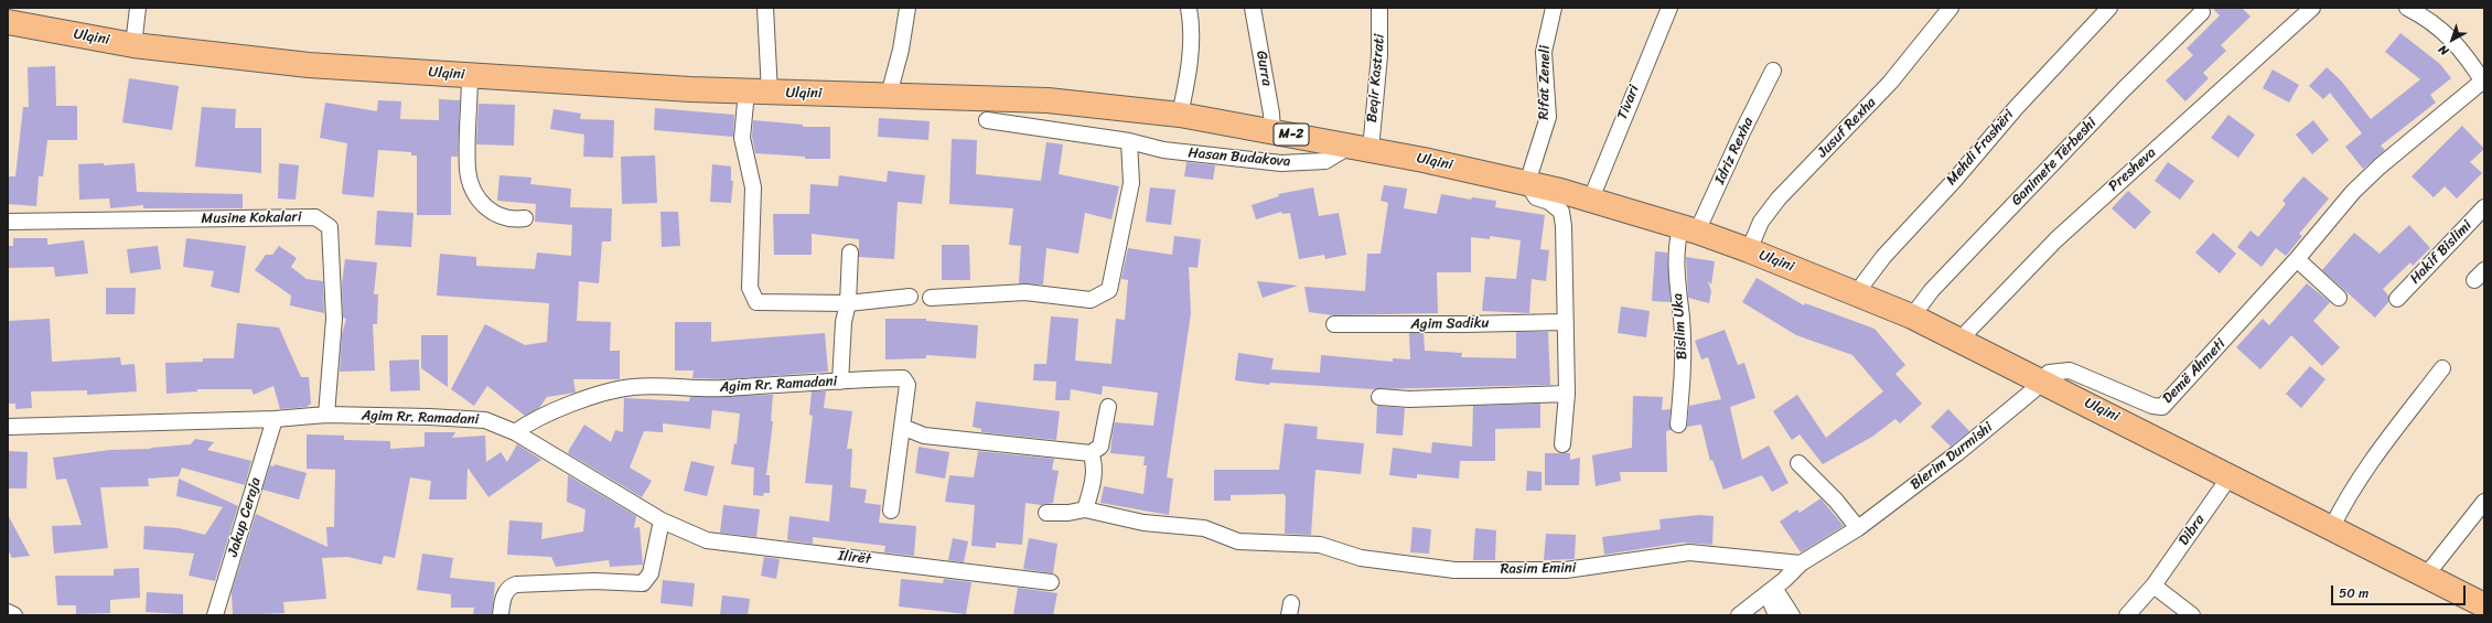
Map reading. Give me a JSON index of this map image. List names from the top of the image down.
{
  "streets": {
    "main road": ["Ulqini", "M-2"],
    "street": [
      "Gurra",
      "Beqir Kastrati",
      "Rifat Zeneli",
      "Tivari",
      "Jusuf Rexha",
      "Mehdi Frashëri",
      "Idriz Rexha",
      "Hasan Budakova",
      "Ganimete Tërbeshi",
      "Presheva",
      "Musine Kokalari",
      "Hakif Bislimi",
      "Agim Sadiku",
      "Bislim Uka",
      "Demë Ahmeti",
      "Agim Rr. Ramadani",
      "Blerim Durmishi",
      "Jakup Ceraja",
      "Dibra",
      "Ilirët",
      "Rasim Emini"
    ]
  },
  "crossings": [
    ["Ulqini", "Gurra"],
    ["Ulqini", "Beqir Kastrati"],
    ["Ulqini", "Rifat Zeneli"],
    ["Ulqini", "Tivari"],
    ["Ulqini", "Jusuf Rexha"],
    ["Ulqini", "Mehdi Frashëri"],
    ["Ulqini", "Idriz Rexha"],
    ["Ulqini", "Hasan Budakova"],
    ["Ulqini", "Ganimete Tërbeshi"],
    ["Ulqini", "Presheva"],
    ["Ulqini", "Bislim Uka"],
    ["Ulqini", "Demë Ahmeti"],
    ["Ulqini", "Blerim Durmishi"],
    ["Ulqini", "Dibra"],
    ["Idriz Rexha", "Bislim Uka"],
    ["Musine Kokalari", "Agim Rr. Ramadani"],
    ["Demë Ahmeti", "Blerim Durmishi"],
    ["Agim Rr. Ramadani", "Jakup Ceraja"],
    ["Agim Rr. Ramadani", "Ilirët"],
    ["Blerim Durmishi", "Rasim Emini"]
  ],
  "scale_bar": "50 m",
  "north": "bottom left"
}
